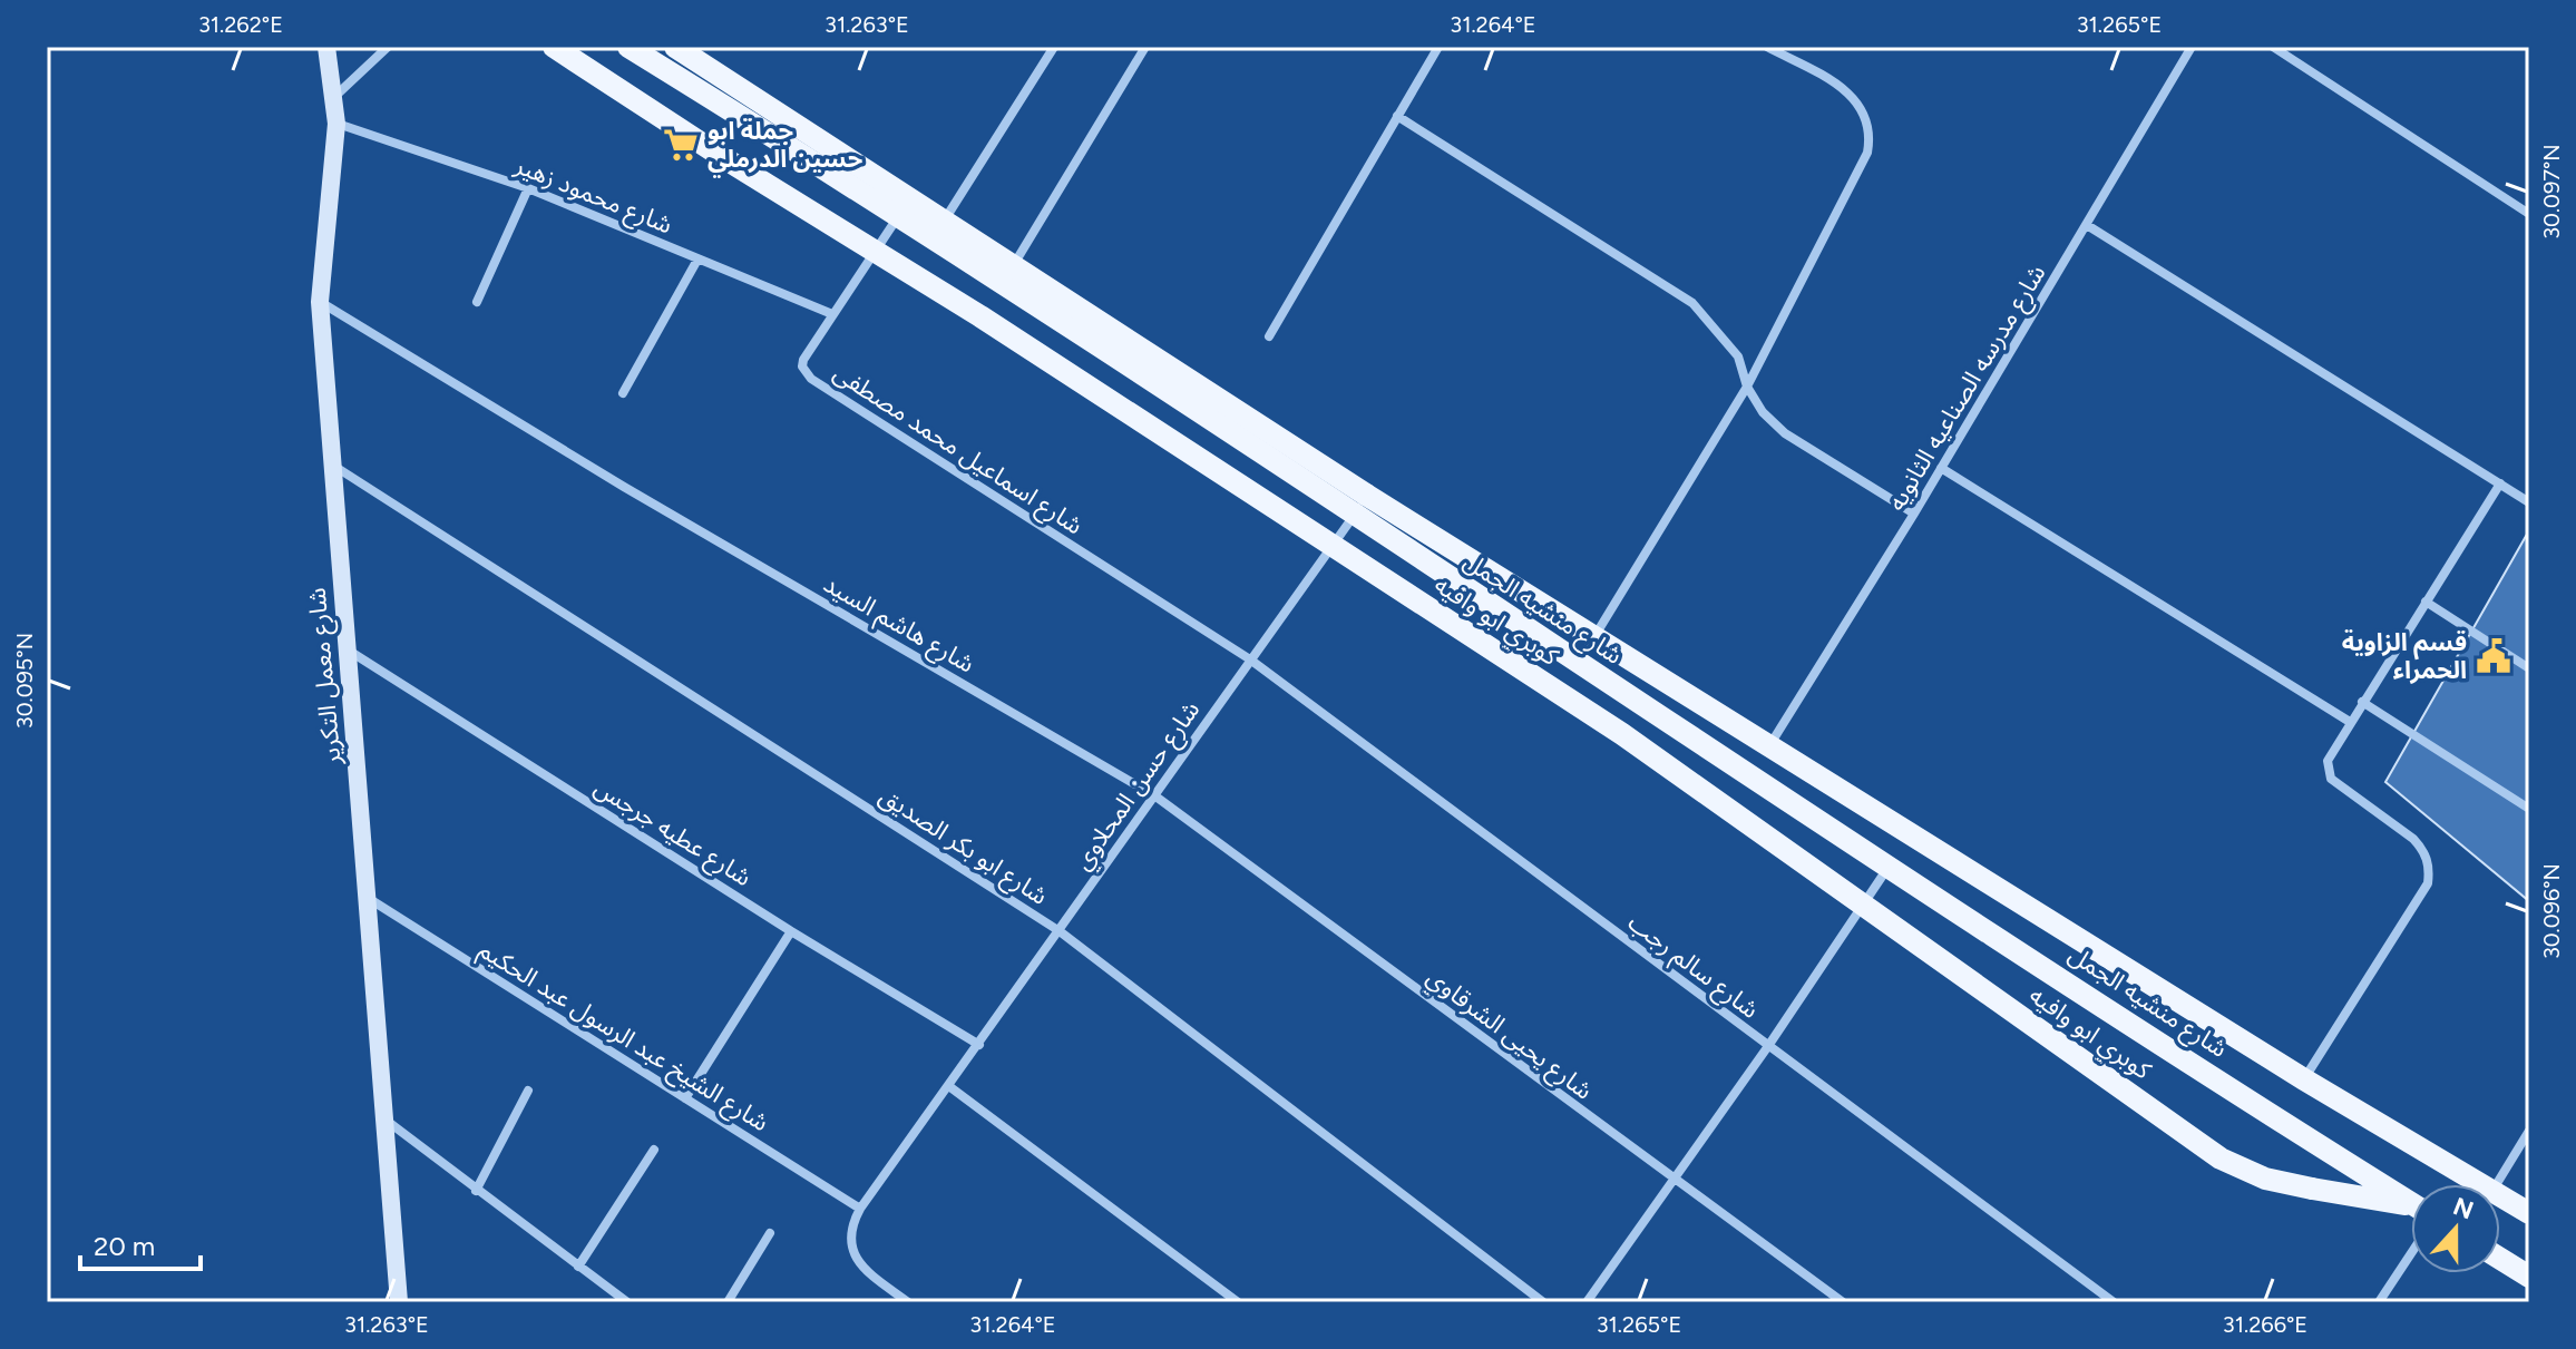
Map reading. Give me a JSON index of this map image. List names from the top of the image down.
{
  "streets": {
    "main road": ["شارع منشيه الجمل", "كوبري ابو وافيه"],
    "street": [
      "شارع محمود زهير",
      "شارع مدرسه الصناعيه الثانويه",
      "شارع اسماعيل محمد مصطفى",
      "شارع هاشم السيد",
      "شارع معمل التكرير",
      "شارع حسن المحلاوي",
      "شارع عطيه جرجس",
      "شارع ابو بكر الصديق",
      "شارع سالم رجب",
      "شارع يحيى الشرقاوي",
      "شارع الشيخ عبد الرسول عبد الحكيم"
    ]
  },
  "crossings": [
    ["شارع محمود زهير", "شارع اسماعيل محمد مصطفى"],
    ["شارع محمود زهير", "شارع معمل التكرير"],
    ["شارع مدرسه الصناعيه الثانويه", "شارع منشيه الجمل"],
    ["شارع اسماعيل محمد مصطفى", "شارع منشيه الجمل"],
    ["شارع اسماعيل محمد مصطفى", "شارع حسن المحلاوي"],
    ["شارع اسماعيل محمد مصطفى", "شارع سالم رجب"],
    ["شارع منشيه الجمل", "شارع حسن المحلاوي"],
    ["شارع هاشم السيد", "شارع معمل التكرير"],
    ["شارع هاشم السيد", "شارع حسن المحلاوي"],
    ["شارع هاشم السيد", "شارع يحيى الشرقاوي"],
    ["شارع معمل التكرير", "شارع عطيه جرجس"],
    ["شارع معمل التكرير", "شارع ابو بكر الصديق"],
    ["شارع معمل التكرير", "شارع الشيخ عبد الرسول عبد الحكيم"],
    ["شارع حسن المحلاوي", "شارع عطيه جرجس"],
    ["شارع حسن المحلاوي", "شارع ابو بكر الصديق"],
    ["شارع حسن المحلاوي", "شارع سالم رجب"],
    ["شارع حسن المحلاوي", "شارع يحيى الشرقاوي"],
    ["شارع حسن المحلاوي", "شارع الشيخ عبد الرسول عبد الحكيم"]
  ],
  "places": {
    "supermarket": ["جملة ابو حسين الدرملي"],
    "public building": ["قسم الزاوية الحمراء"]
  },
  "scale_bar": "20 m",
  "north": "top",
  "coordinates": [
    "31.262°E",
    "31.263°E",
    "31.264°E",
    "31.265°E",
    "30.097°N",
    "30.095°N",
    "30.096°N",
    "31.266°E"
  ]
}
